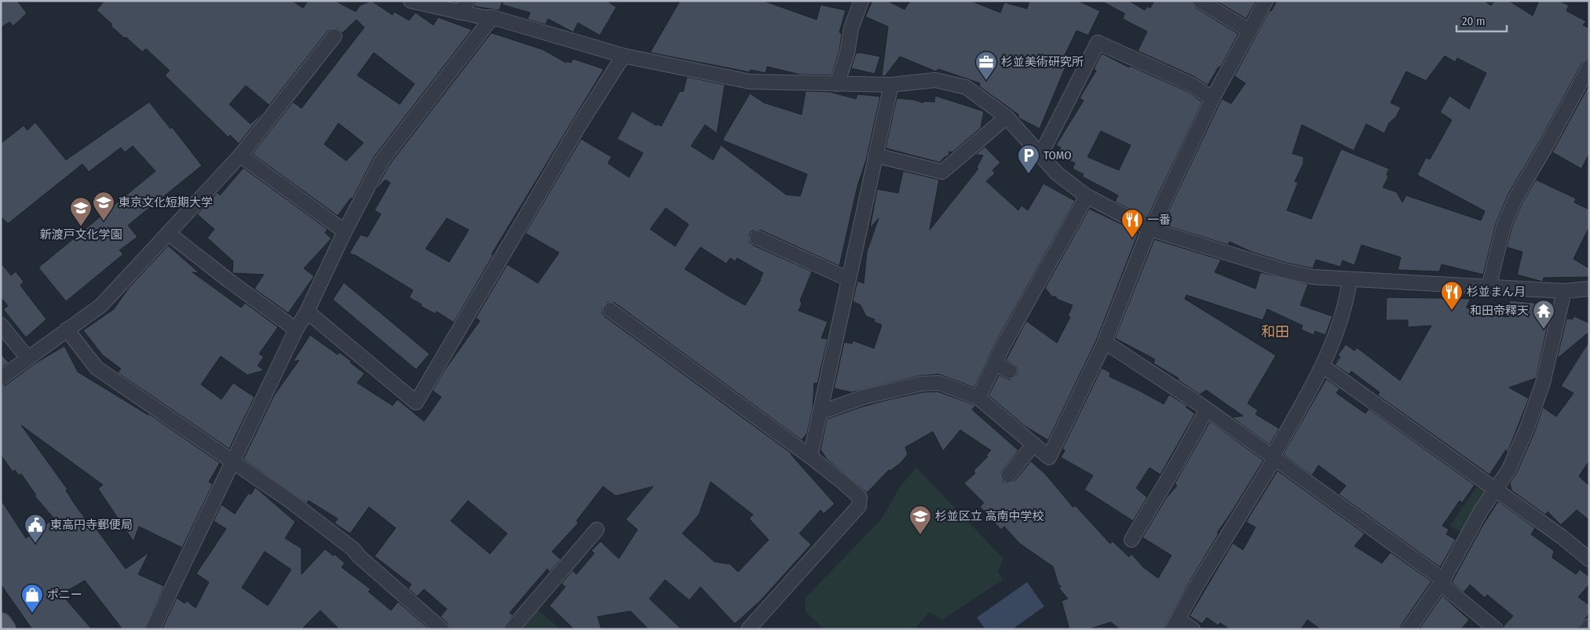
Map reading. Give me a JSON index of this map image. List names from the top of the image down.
{
  "districts": ["和田"],
  "places": {
    "office": ["杉並美術研究所"],
    "parking": ["TOMO"],
    "school or university": ["東京文化短期大学", "新渡戸文化学園", "杉並区立 高南中学校"],
    "restaurant": ["一番", "杉並まん月"],
    "temple": ["和田帝釋天"],
    "public building": ["東高円寺郵便局"],
    "shop": ["ポニー"]
  },
  "scale_bar": "20 m"
}
